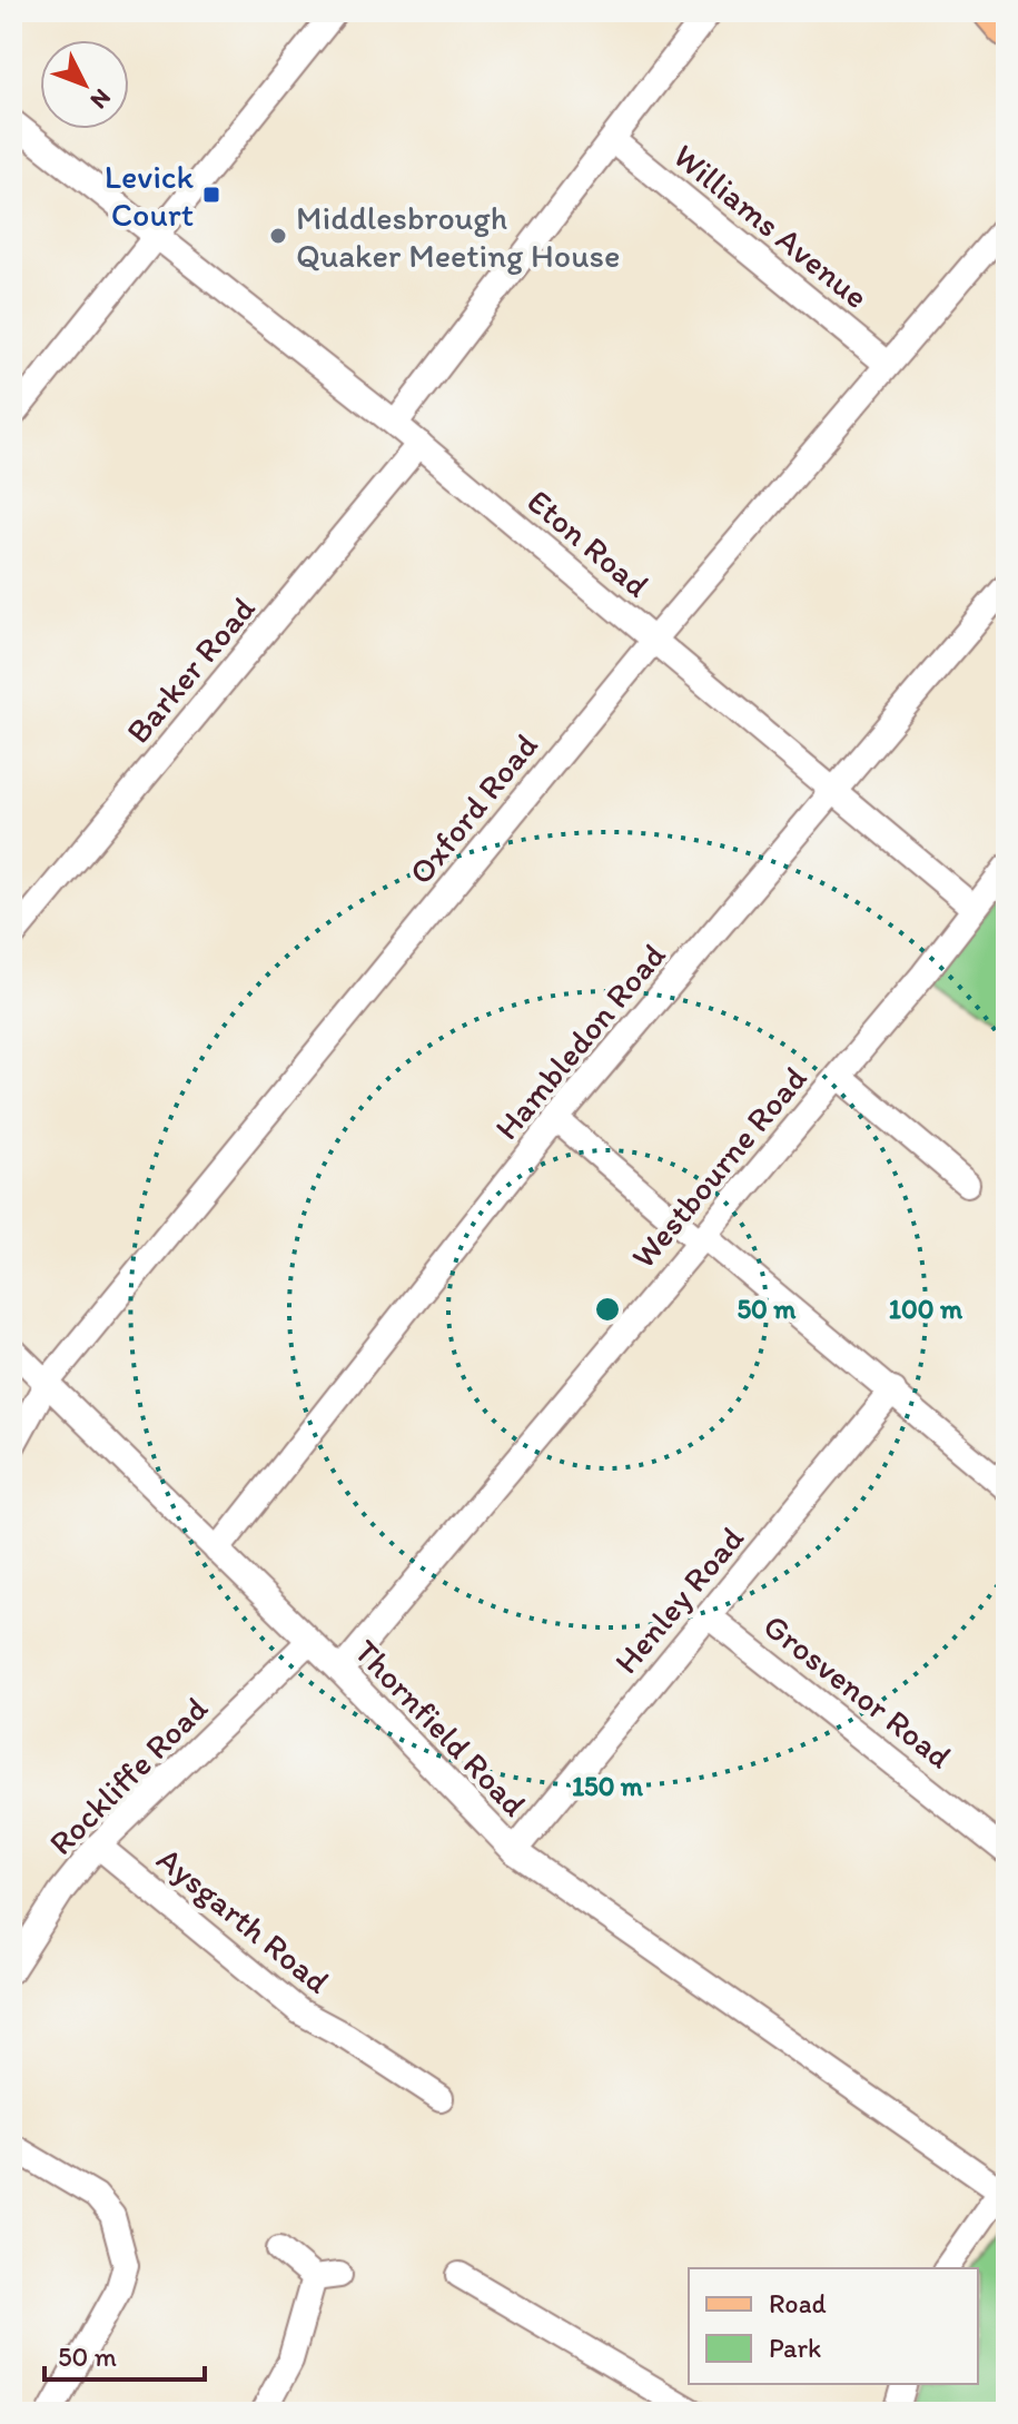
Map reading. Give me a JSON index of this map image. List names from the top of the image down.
{
  "streets": {
    "street": [
      "Williams Avenue",
      "Eton Road",
      "Barker Road",
      "Oxford Road",
      "Hambledon Road",
      "Westbourne Road",
      "Henley Road",
      "Grosvenor Road",
      "Thornfield Road",
      "Rockliffe Road",
      "Aysgarth Road"
    ]
  },
  "crossings": [
    ["Williams Avenue", "Oxford Road"],
    ["Eton Road", "Barker Road"],
    ["Eton Road", "Oxford Road"],
    ["Eton Road", "Hambledon Road"],
    ["Eton Road", "Westbourne Road"],
    ["Oxford Road", "Thornfield Road"],
    ["Hambledon Road", "Thornfield Road"],
    ["Westbourne Road", "Thornfield Road"],
    ["Henley Road", "Grosvenor Road"],
    ["Henley Road", "Thornfield Road"],
    ["Thornfield Road", "Rockliffe Road"],
    ["Rockliffe Road", "Aysgarth Road"]
  ],
  "places": {
    "transit": ["Levick Court"],
    "other": ["Middlesbrough Quaker Meeting House"]
  },
  "legend": ["Road", "Park"],
  "scale_bar": "50 m",
  "north": "bottom right",
  "rings": ["50 m", "100 m", "150 m"]
}
